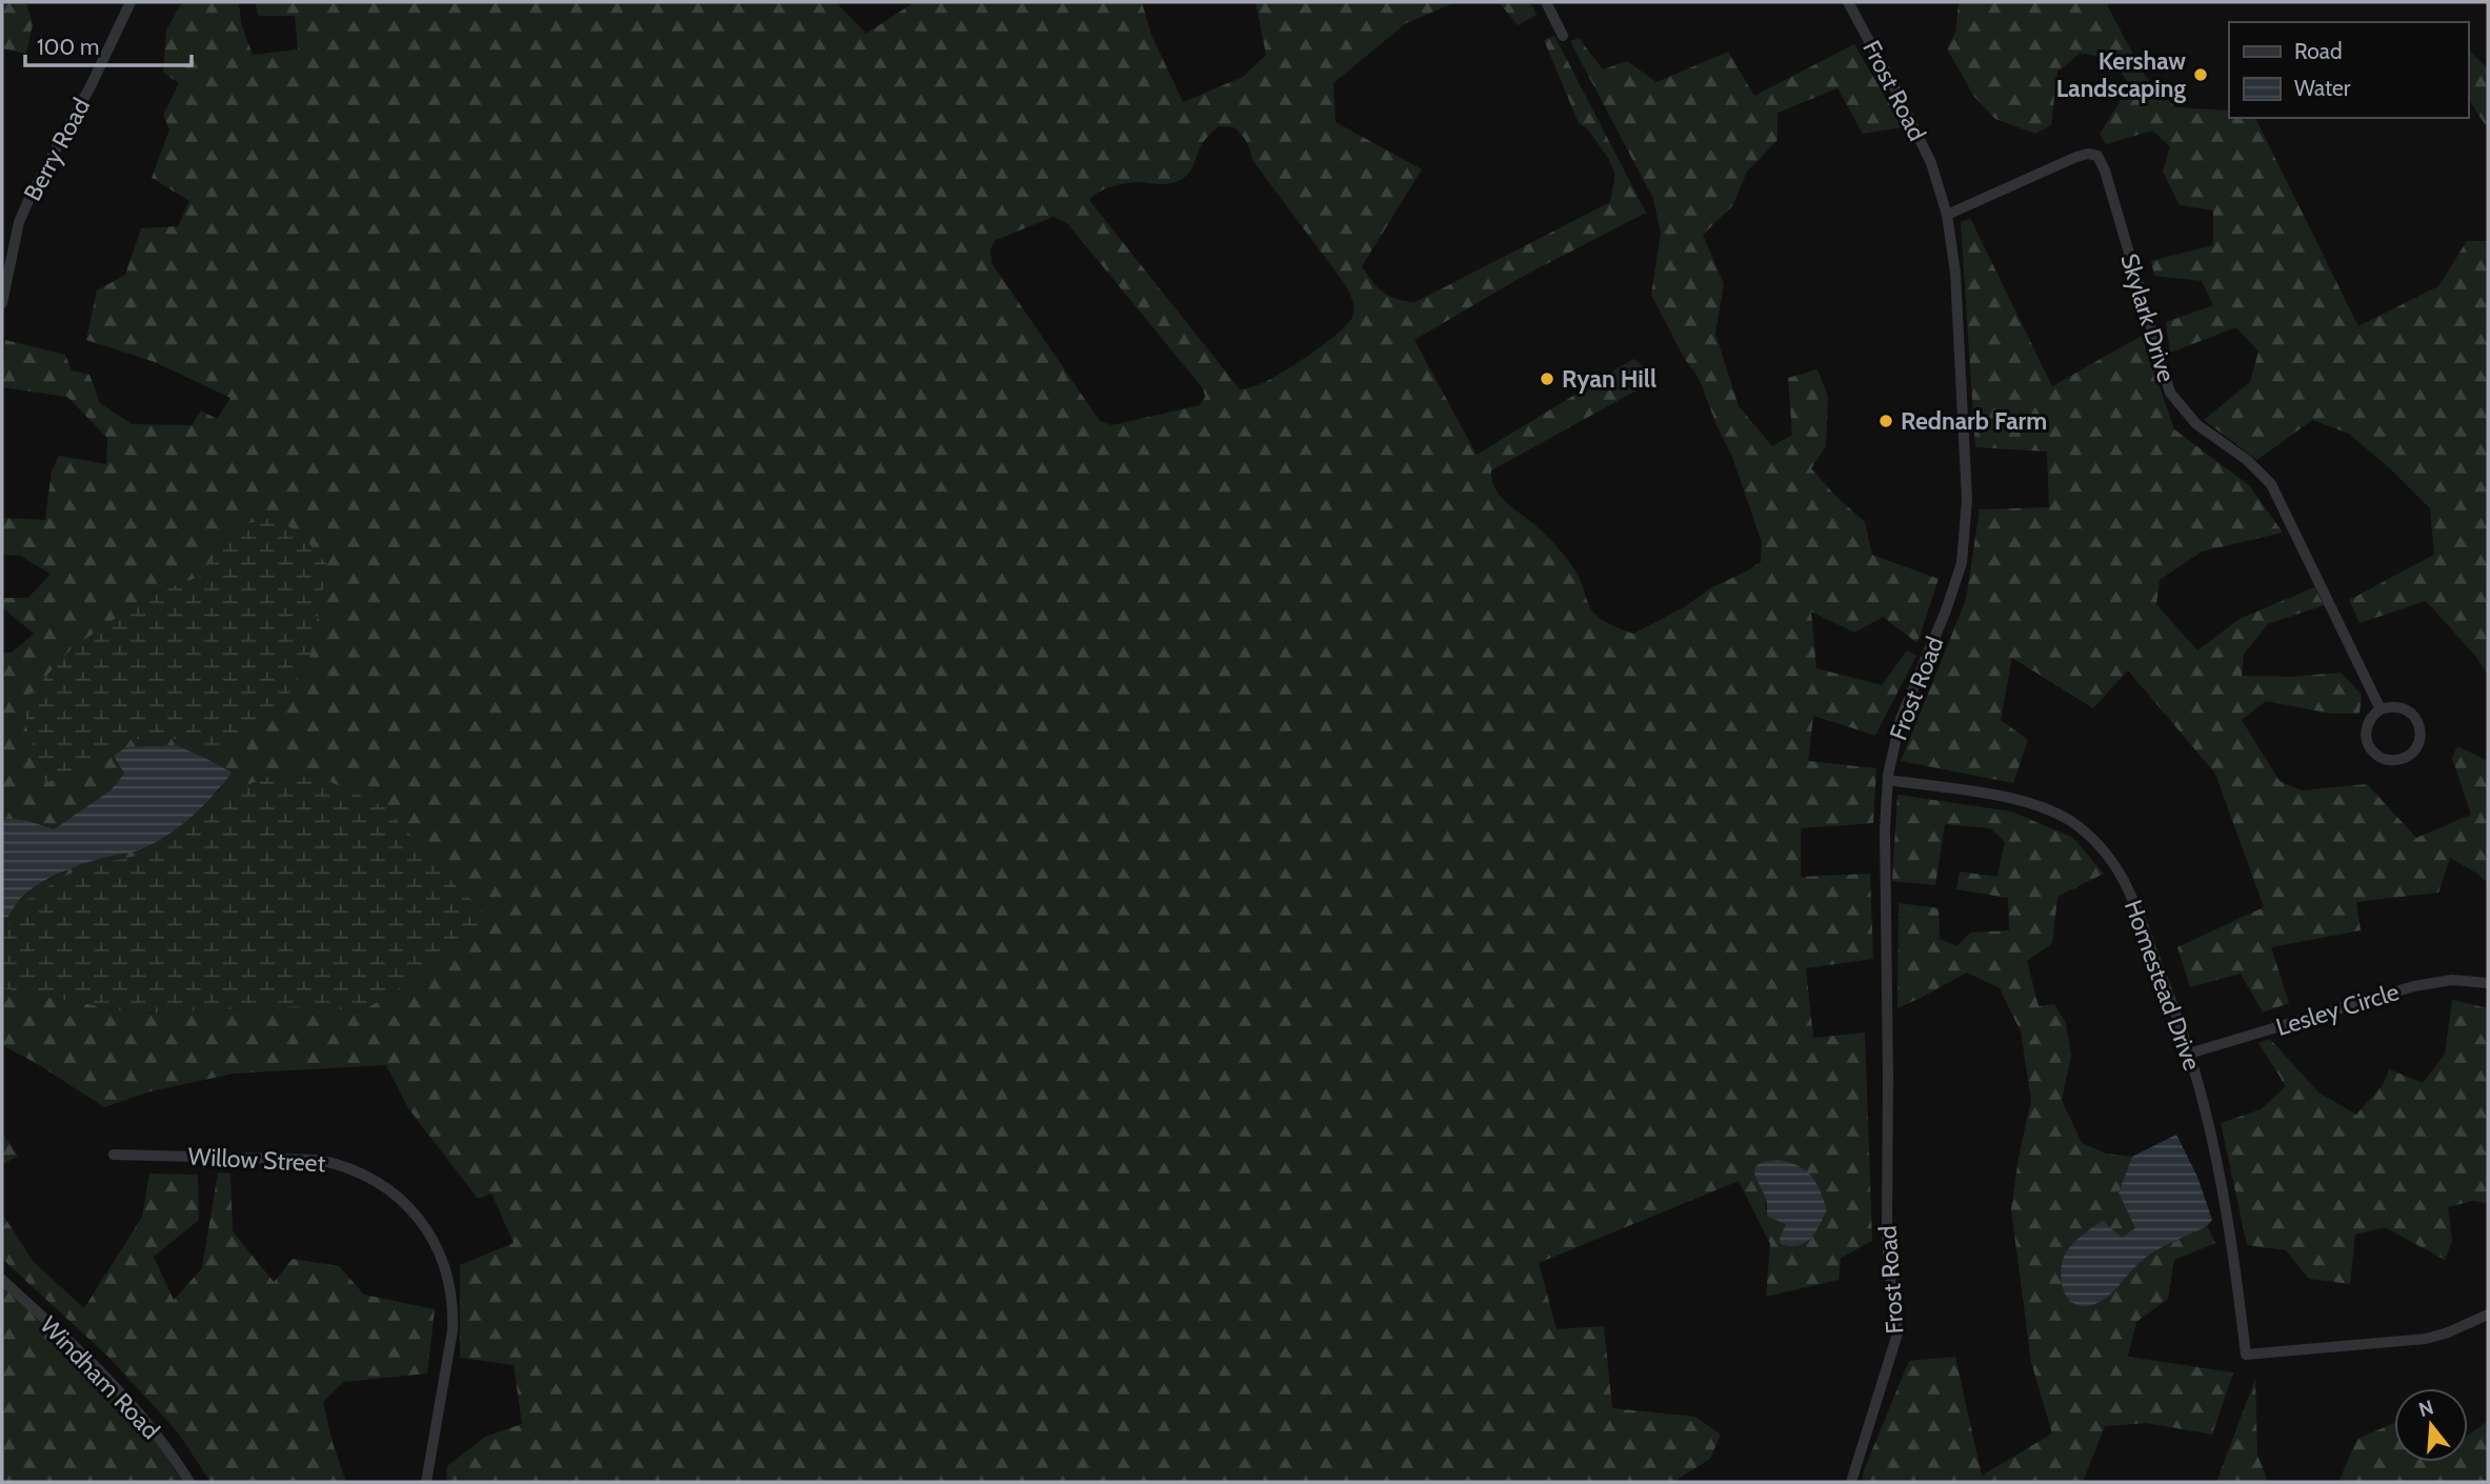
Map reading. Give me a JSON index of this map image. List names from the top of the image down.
{
  "streets": {
    "street": [
      "Frost Road",
      "Berry Road",
      "Skylark Drive",
      "Homestead Drive",
      "Lesley Circle",
      "Willow Street",
      "Windham Road"
    ]
  },
  "crossings": [
    ["Frost Road", "Skylark Drive"],
    ["Frost Road", "Homestead Drive"],
    ["Homestead Drive", "Lesley Circle"]
  ],
  "places": ["Kershaw Landscaping", "Ryan Hill", "Rednarb Farm"],
  "legend": ["Road", "Water"],
  "scale_bar": "100 m",
  "north": "top"
}
